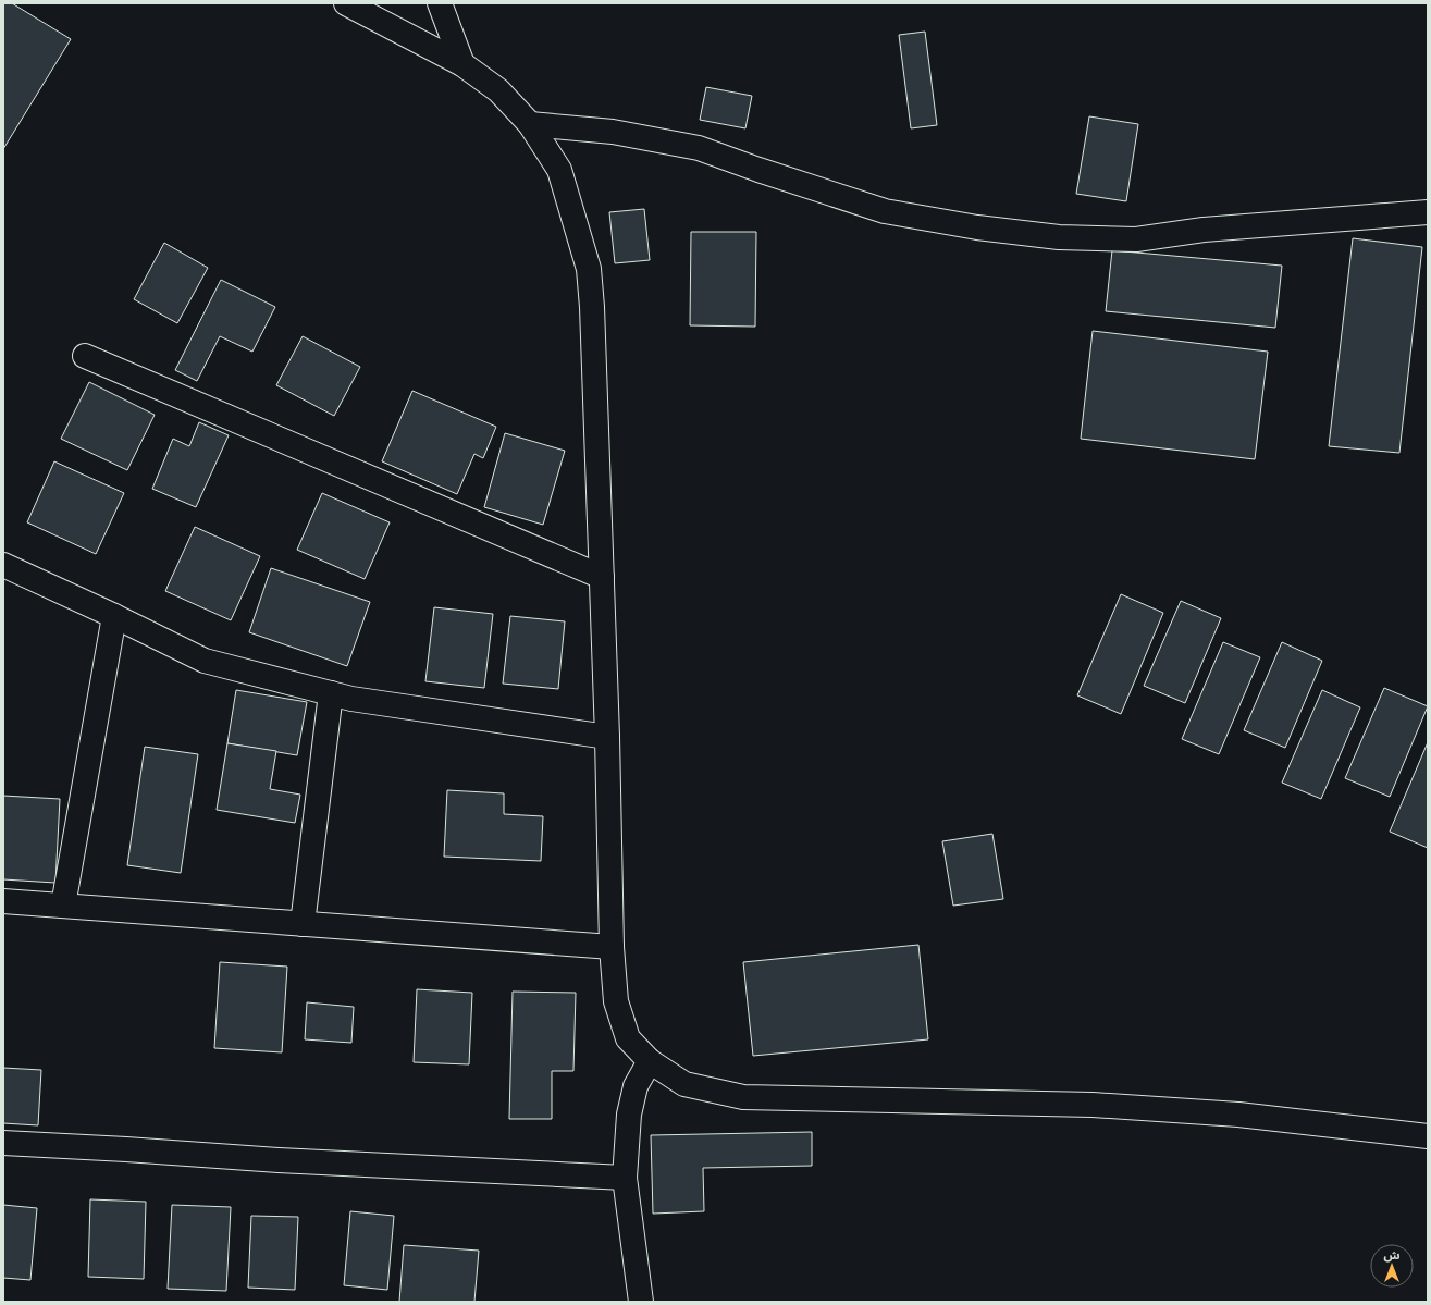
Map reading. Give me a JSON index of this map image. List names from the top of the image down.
{
  "north": "top"
}
